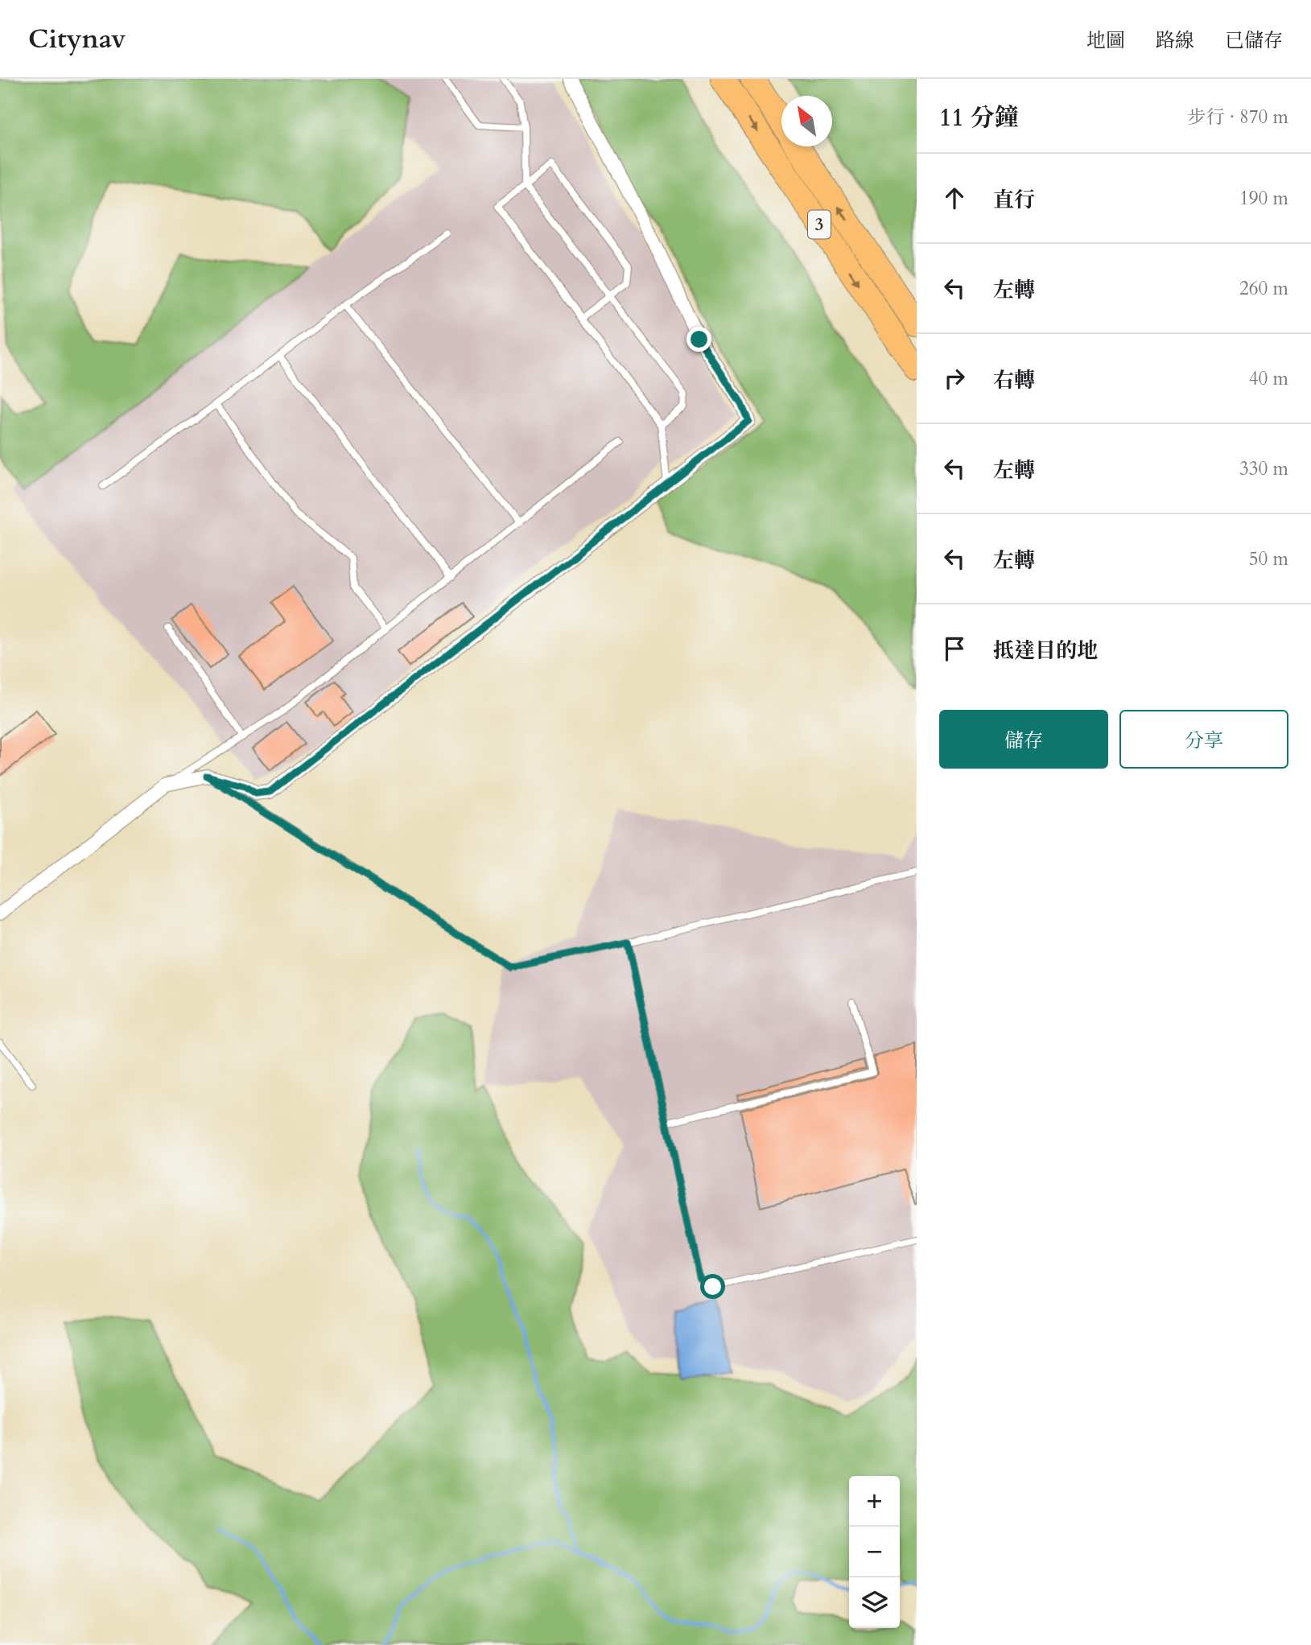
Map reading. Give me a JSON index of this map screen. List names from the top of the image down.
{
  "streets": {
    "highway": ["3"]
  },
  "north": "top left",
  "page": {
    "header": "Citynav",
    "nav": ["地圖", "路線", "已儲存"],
    "heading": ["11 分鐘", "步行 · 870 m"],
    "list": [
      ["直行", "190 m"],
      ["左轉", "260 m"],
      ["右轉", "40 m"],
      ["左轉", "330 m"],
      ["左轉", "50 m"],
      "抵達目的地"
    ],
    "buttons": ["儲存", "分享"],
    "map_buttons": ["+", "−"]
  }
}
